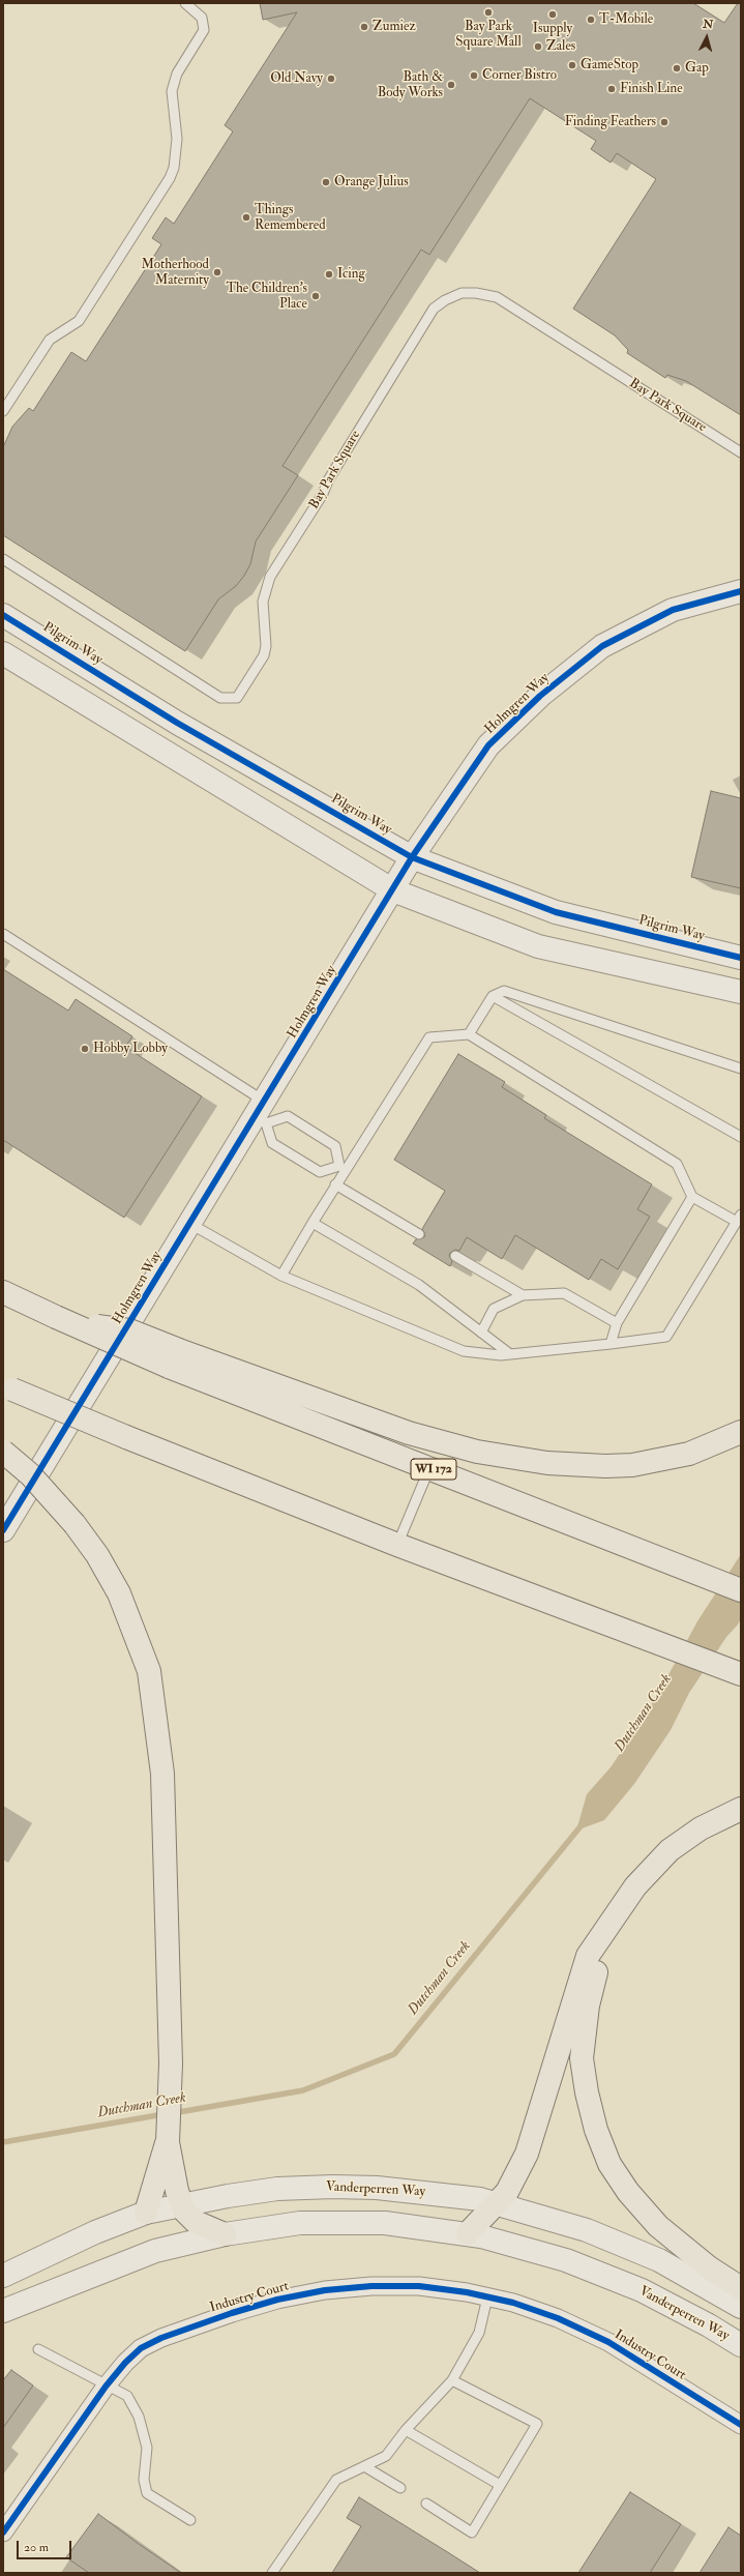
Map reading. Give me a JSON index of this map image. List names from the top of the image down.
{
  "streets": {
    "highway": ["WI 172"],
    "street": [
      "Pilgrim Way",
      "Holmgren Way",
      "Vanderperren Way",
      "Industry Court"
    ],
    "lane": ["Bay Park Square"]
  },
  "crossings": [
    ["Pilgrim Way", "Holmgren Way"]
  ],
  "water": ["Dutchman Creek"],
  "places": [
    "Bay Park Square Mall",
    "Isupply",
    "T-Mobile",
    "Zumiez",
    "Zales",
    "GameStop",
    "Gap",
    "Corner Bistro",
    "Old Navy",
    "Bath & Body Works",
    "Finish Line",
    "Finding Feathers",
    "Orange Julius",
    "Things Remembered",
    "Motherhood Maternity",
    "Icing",
    "The Children's Place",
    "Hobby Lobby"
  ],
  "scale_bar": "20 m",
  "north": "top"
}
